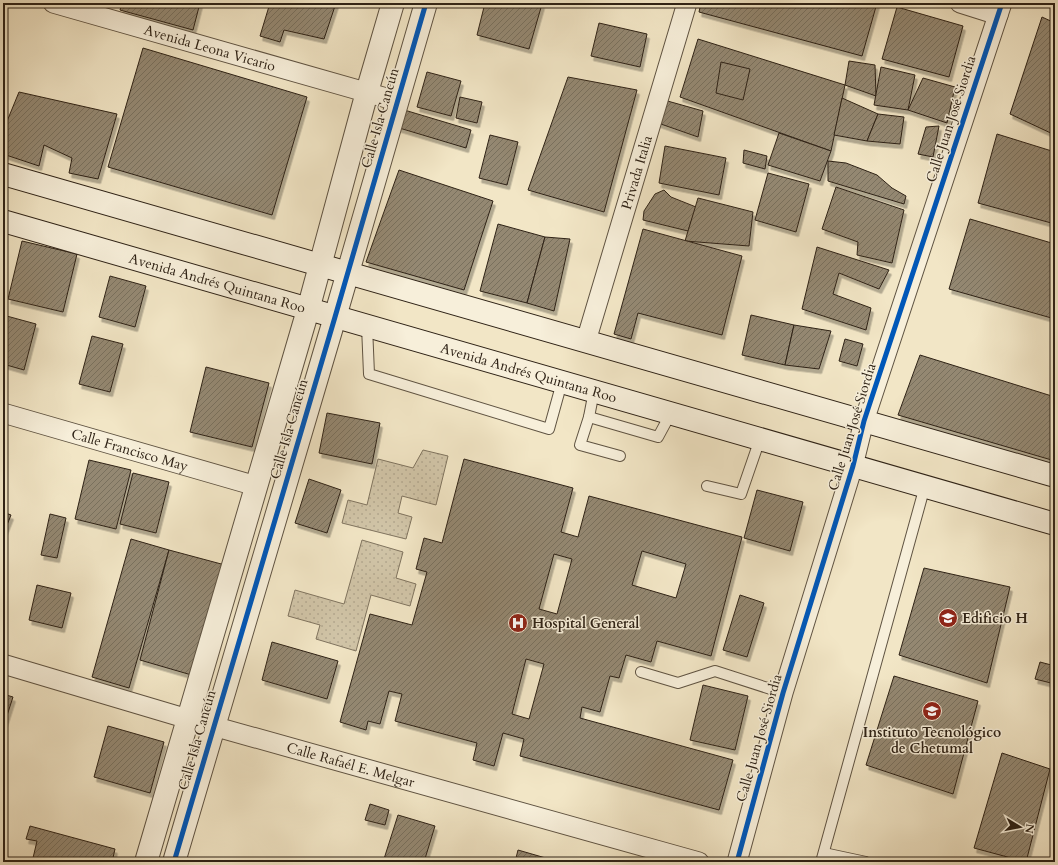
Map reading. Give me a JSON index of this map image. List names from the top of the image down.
{
  "streets": {
    "main road": ["Calle Isla Cancún", "Avenida Andrés Quintana Roo"],
    "street": [
      "Avenida Leona Vicario",
      "Calle Juan José Siordia",
      "Privada Italia",
      "Calle Francisco May",
      "Calle Rafaél E. Melgar"
    ]
  },
  "crossings": [
    ["Avenida Leona Vicario", "Calle Isla Cancún"],
    ["Calle Isla Cancún", "Avenida Andrés Quintana Roo"],
    ["Calle Isla Cancún", "Calle Francisco May"],
    ["Calle Isla Cancún", "Calle Rafaél E. Melgar"],
    ["Calle Juan José Siordia", "Avenida Andrés Quintana Roo"]
  ],
  "places": {
    "school or university": ["Edificio H", "Instituto Tecnológico de Chetumal"],
    "hospital": ["Hospital General"]
  },
  "north": "right"
}
